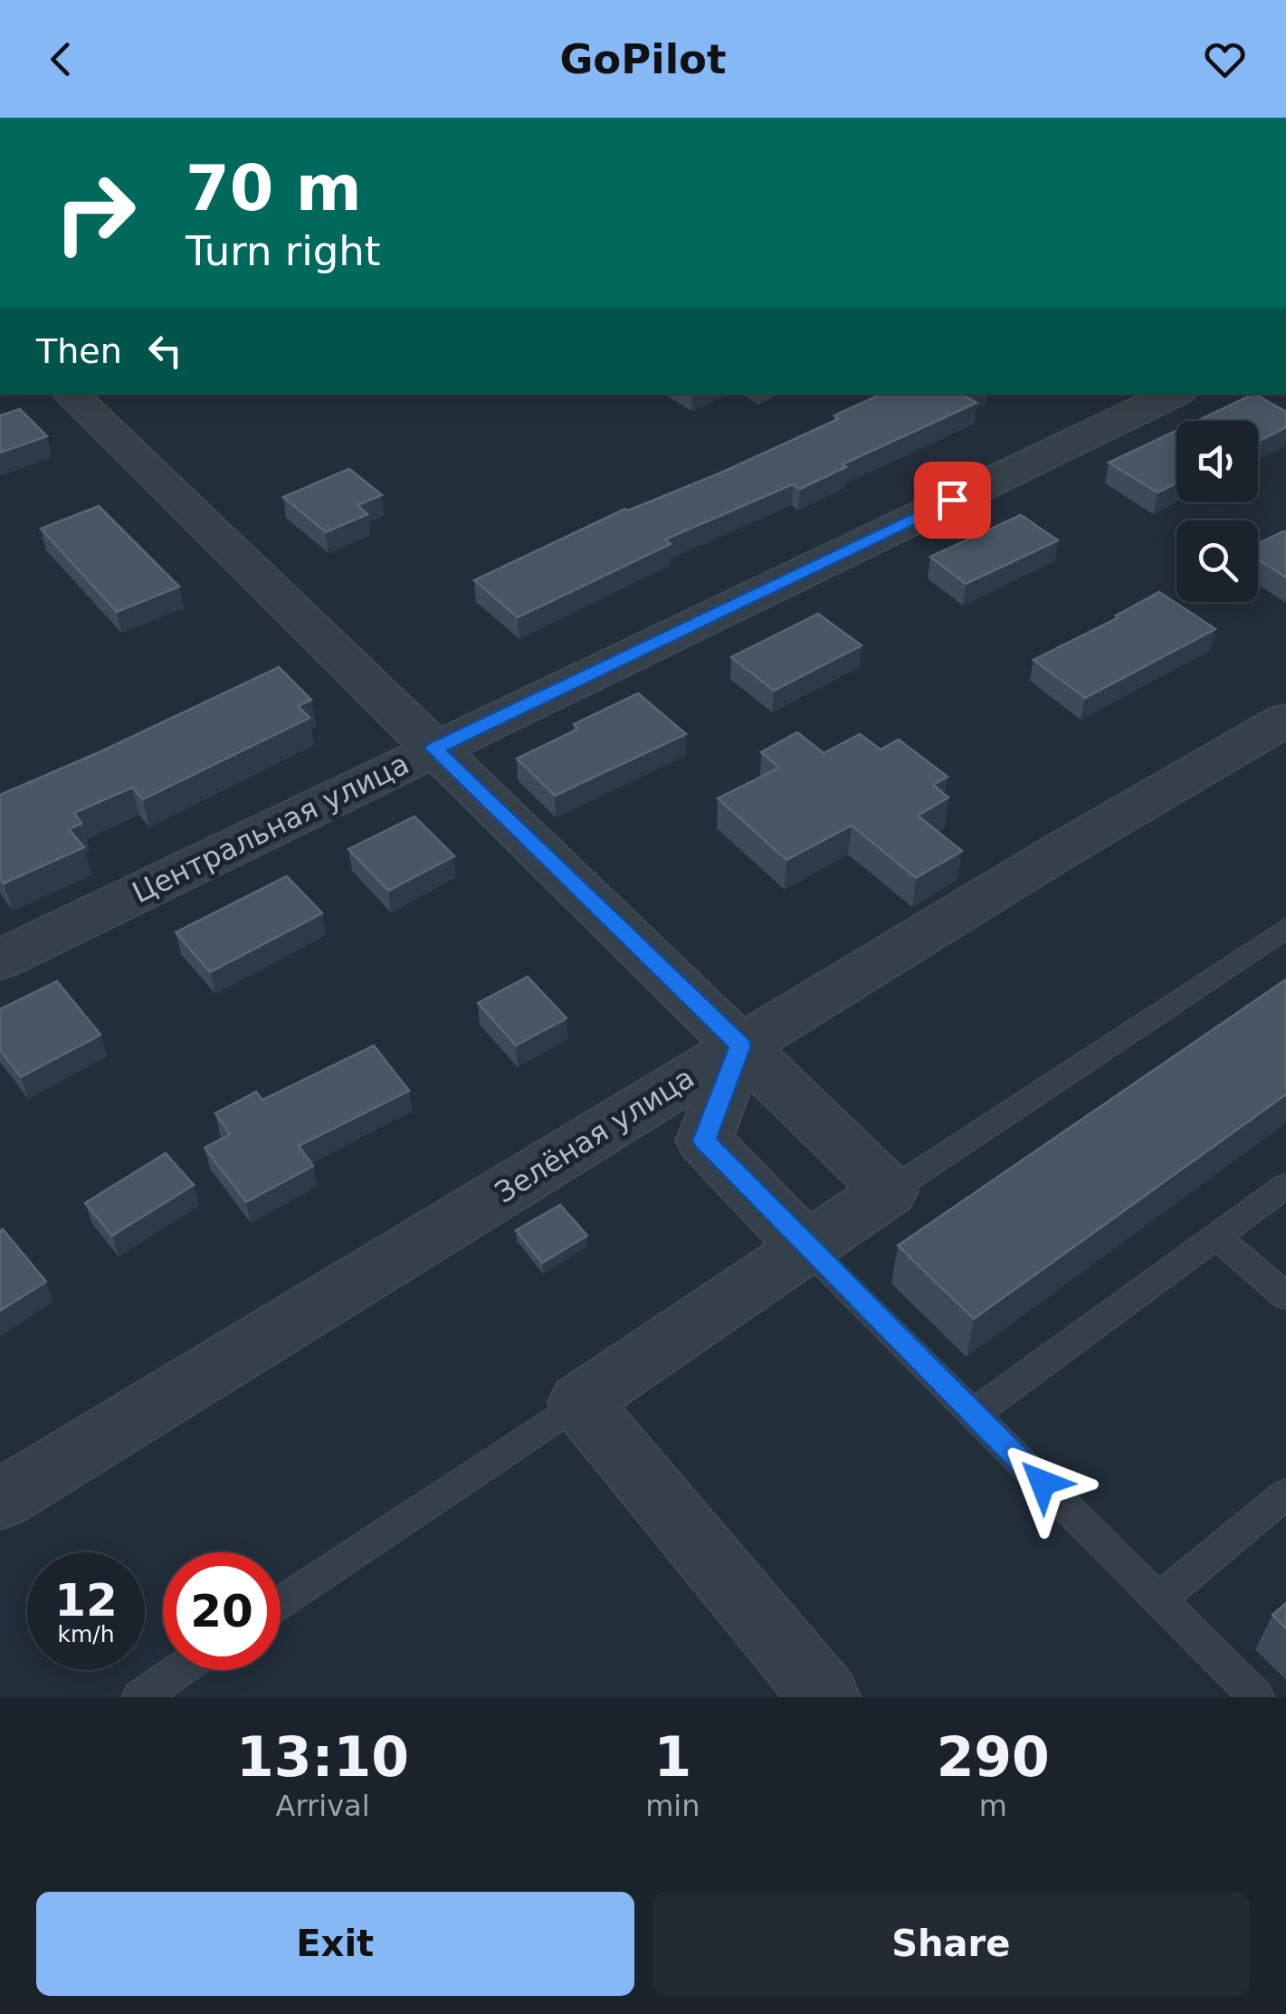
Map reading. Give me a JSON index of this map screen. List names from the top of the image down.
{
  "streets": {
    "street": ["Центральная улица", "Зелёная улица"]
  },
  "page": {
    "header": "GoPilot",
    "turn": ["70 m", "Turn right"],
    "then": "Then",
    "speed": "12 km/h",
    "limit": "20",
    "eta": [
      "13:10",
      "Arrival",
      "1",
      "min",
      "290",
      "m"
    ],
    "buttons": ["Exit", "Share"]
  }
}
